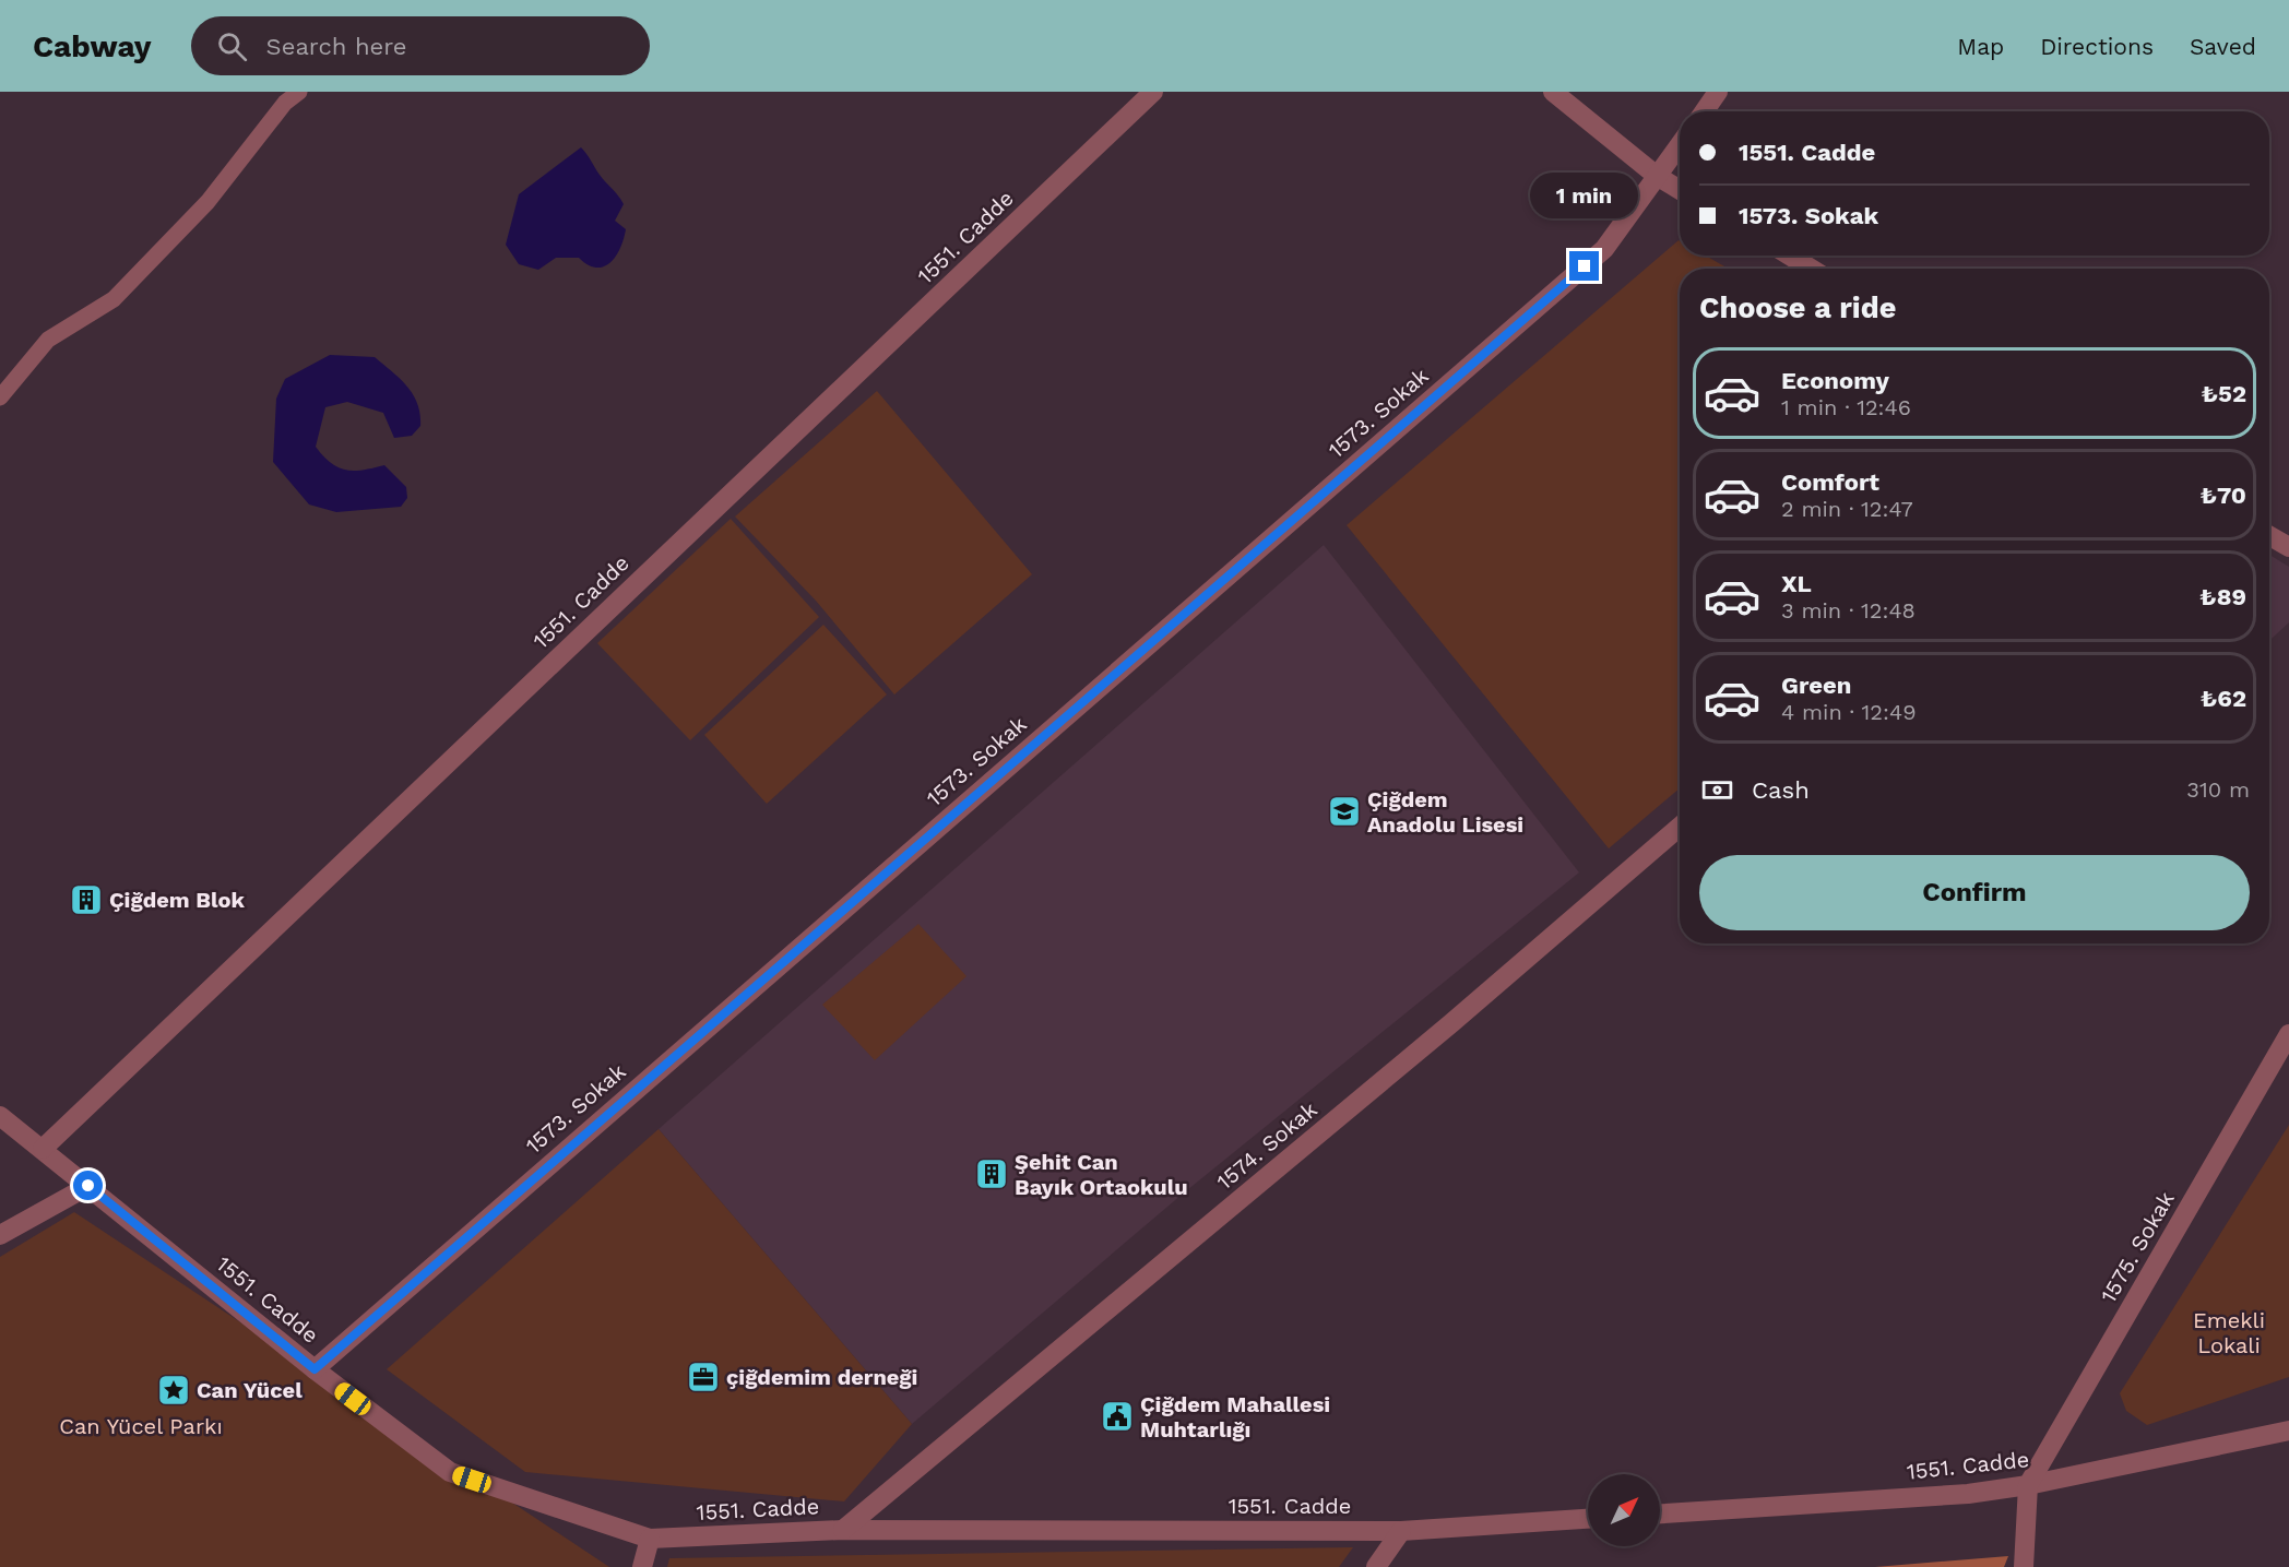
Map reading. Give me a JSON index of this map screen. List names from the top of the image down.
{
  "streets": {
    "street": [
      "1551. Cadde",
      "1573. Sokak",
      "1574. Sokak",
      "1575. Sokak"
    ]
  },
  "crossings": [
    ["1551. Cadde", "1573. Sokak"],
    ["1551. Cadde", "1574. Sokak"],
    ["1551. Cadde", "1575. Sokak"]
  ],
  "parks": ["Emekli Lokali", "Can Yücel Parkı"],
  "places": {
    "school or university": ["Çiğdem Anadolu Lisesi"],
    "building": ["Çiğdem Blok", "Şehit Can Bayık Ortaokulu"],
    "office": ["çiğdemim derneği"],
    "place": ["Can Yücel"],
    "public building": ["Çiğdem Mahallesi Muhtarlığı"]
  },
  "north": "top right",
  "page": {
    "header": "Cabway",
    "search": "Search here",
    "nav": ["Map", "Directions", "Saved"],
    "banner": ["1551. Cadde", "1573. Sokak"],
    "bubble": "1 min",
    "heading": "Choose a ride",
    "list": [
      {
        "name": "Economy",
        "note": "1 min · 12:46",
        "value": "₺52"
      },
      {
        "name": "Comfort",
        "note": "2 min · 12:47",
        "value": "₺70"
      },
      {
        "name": "XL",
        "note": "3 min · 12:48",
        "value": "₺89"
      },
      {
        "name": "Green",
        "note": "4 min · 12:49",
        "value": "₺62"
      }
    ],
    "pay": ["Cash", "310 m"],
    "buttons": "Confirm"
  }
}
